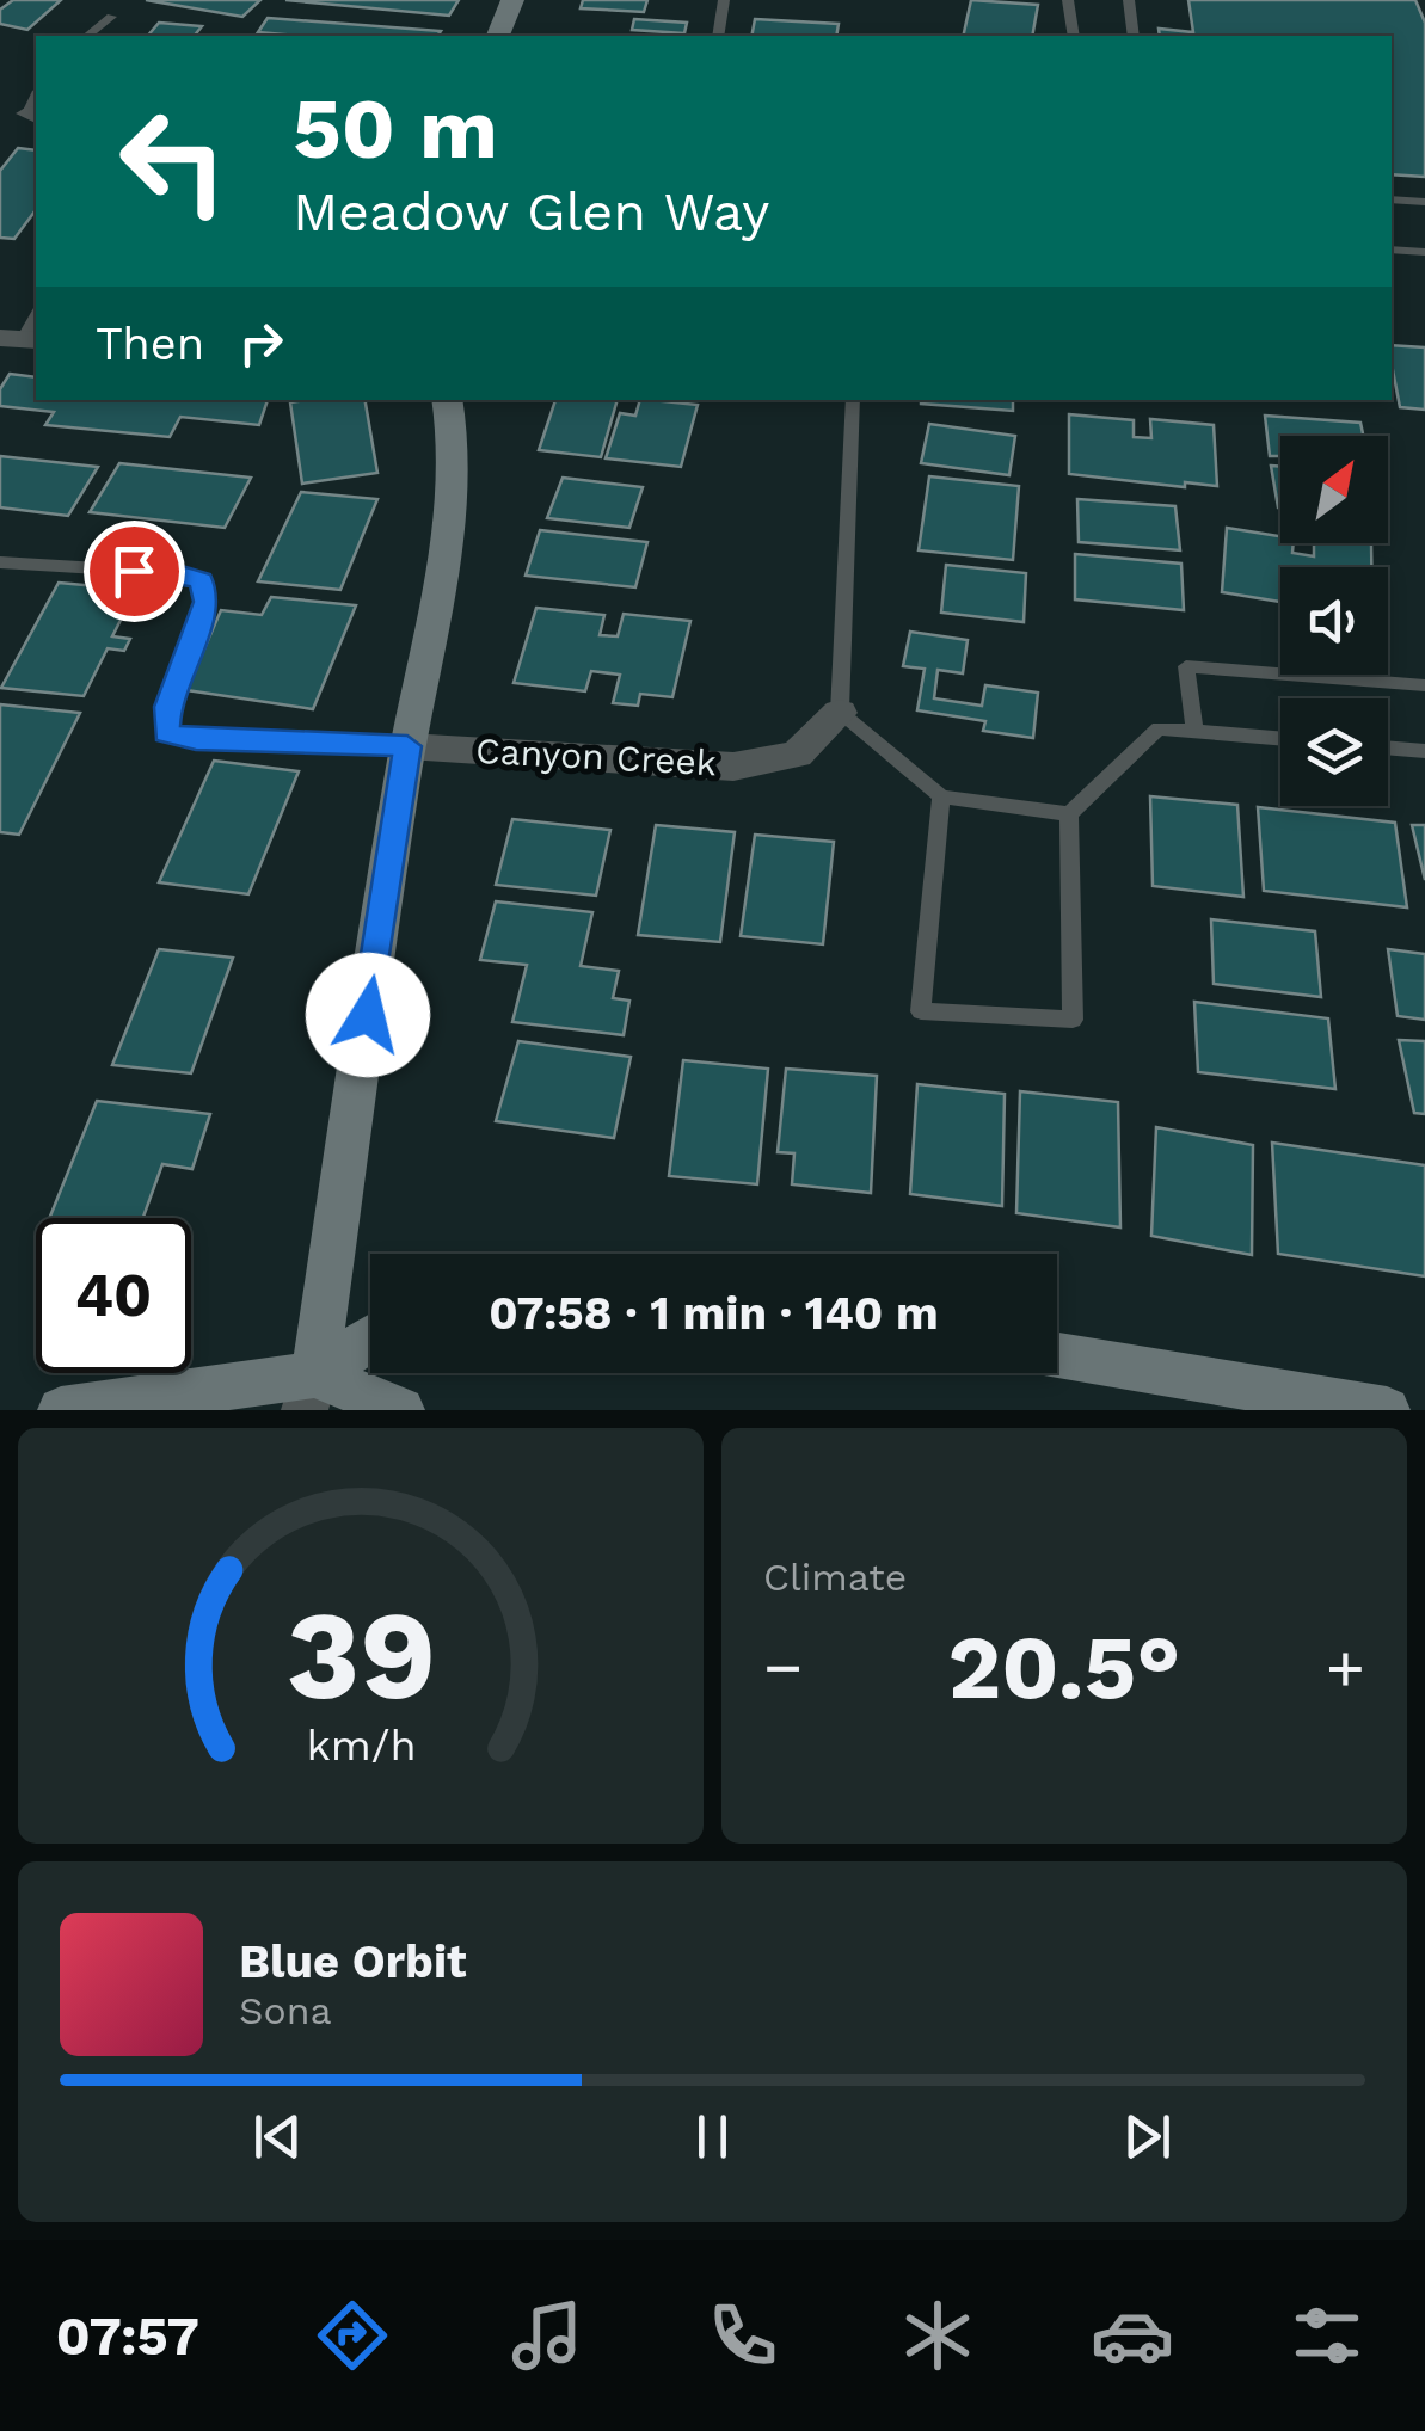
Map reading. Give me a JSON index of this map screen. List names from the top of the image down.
{
  "streets": {
    "street": ["Canyon Creek"]
  },
  "north": "top right",
  "page": {
    "turn": ["50 m", "Meadow Glen Way"],
    "then": "Then",
    "limit": "40",
    "trip": "07:58 · 1 min · 140 m",
    "tile": "Climate",
    "heat": ["−", "20.5°", "+"],
    "song": ["Blue Orbit", "Sona"],
    "tabs": "07:57",
    "gauge": ["39", "km/h"]
  }
}
